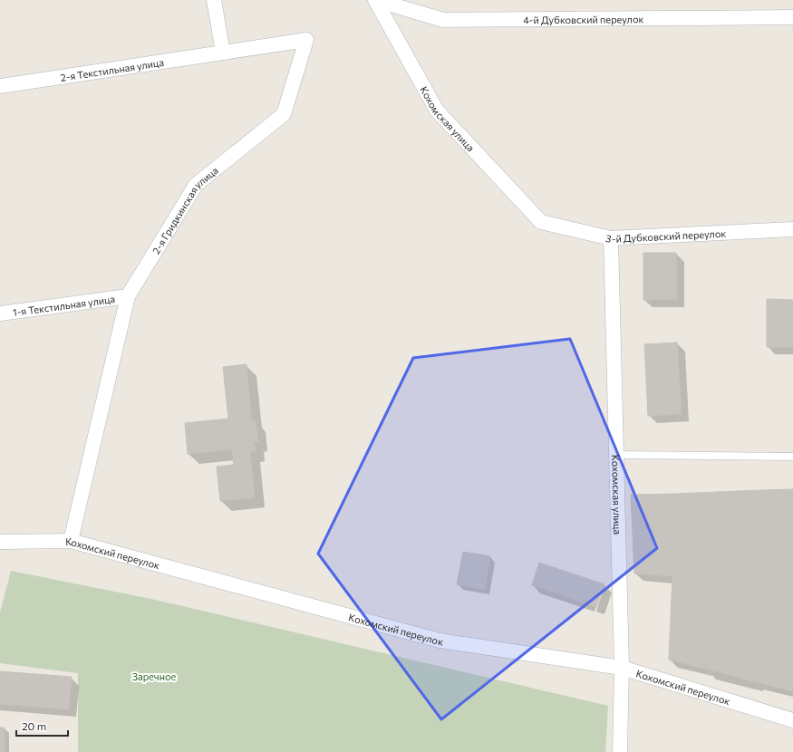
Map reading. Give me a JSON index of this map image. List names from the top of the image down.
{
  "streets": {
    "street": [
      "4-й Дубковский переулок",
      "2-я Текстильная улица",
      "Кохомская улица",
      "2-я Гридкинская улица",
      "3-й Дубковский переулок",
      "1-я Текстильная улица",
      "Кохомский переулок"
    ]
  },
  "crossings": [
    ["4-й Дубковский переулок", "Кохомская улица"],
    ["2-я Текстильная улица", "2-я Гридкинская улица"],
    ["Кохомская улица", "3-й Дубковский переулок"],
    ["Кохомская улица", "Кохомский переулок"],
    ["2-я Гридкинская улица", "1-я Текстильная улица"],
    ["2-я Гридкинская улица", "Кохомский переулок"]
  ],
  "parks": ["Заречное"],
  "scale_bar": "20 m"
}
